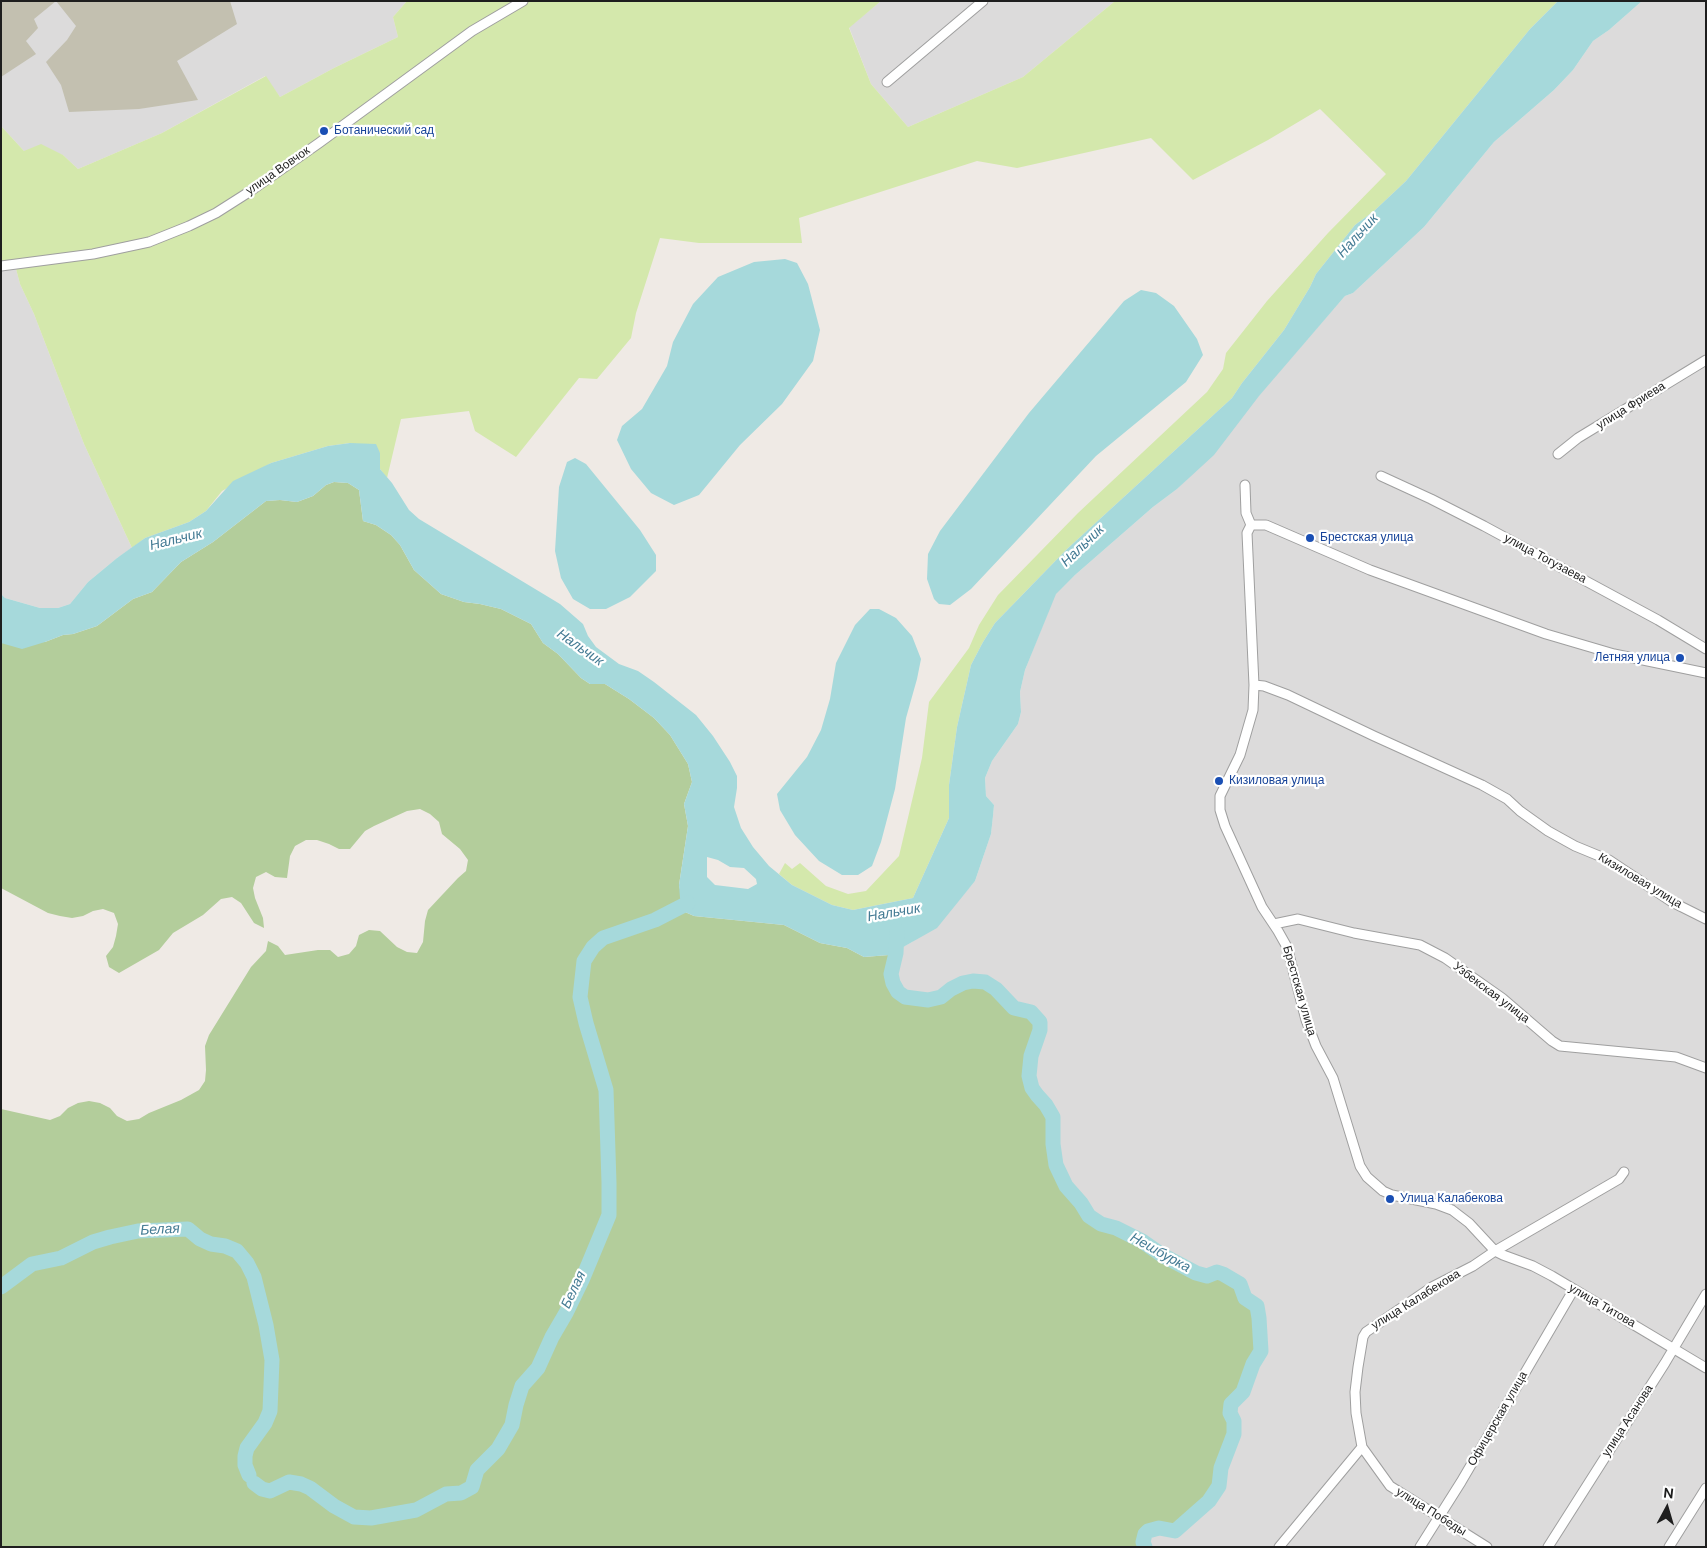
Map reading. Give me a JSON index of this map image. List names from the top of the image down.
{
  "streets": {
    "street": [
      "улица Вовчок",
      "улица Фриева",
      "улица Тогузаева",
      "Кизиловая улица",
      "Брестская улица",
      "Узбекская улица",
      "улица Калабекова",
      "улица Титова",
      "Офицерская улица",
      "улица Асанова",
      "улица Победы"
    ]
  },
  "crossings": [
    ["Кизиловая улица", "Брестская улица"],
    ["Брестская улица", "Узбекская улица"],
    ["Брестская улица", "улица Калабекова"],
    ["Брестская улица", "улица Титова"],
    ["улица Калабекова", "улица Титова"],
    ["улица Калабекова", "улица Победы"],
    ["улица Титова", "Офицерская улица"],
    ["улица Титова", "улица Асанова"],
    ["Офицерская улица", "улица Победы"]
  ],
  "water": ["Нальчик", "Белая", "Нешбурка"],
  "places": [
    "Ботанический сад",
    "Брестская улица",
    "Летняя улица",
    "Кизиловая улица",
    "Улица Калабекова"
  ],
  "north": "top"
}
